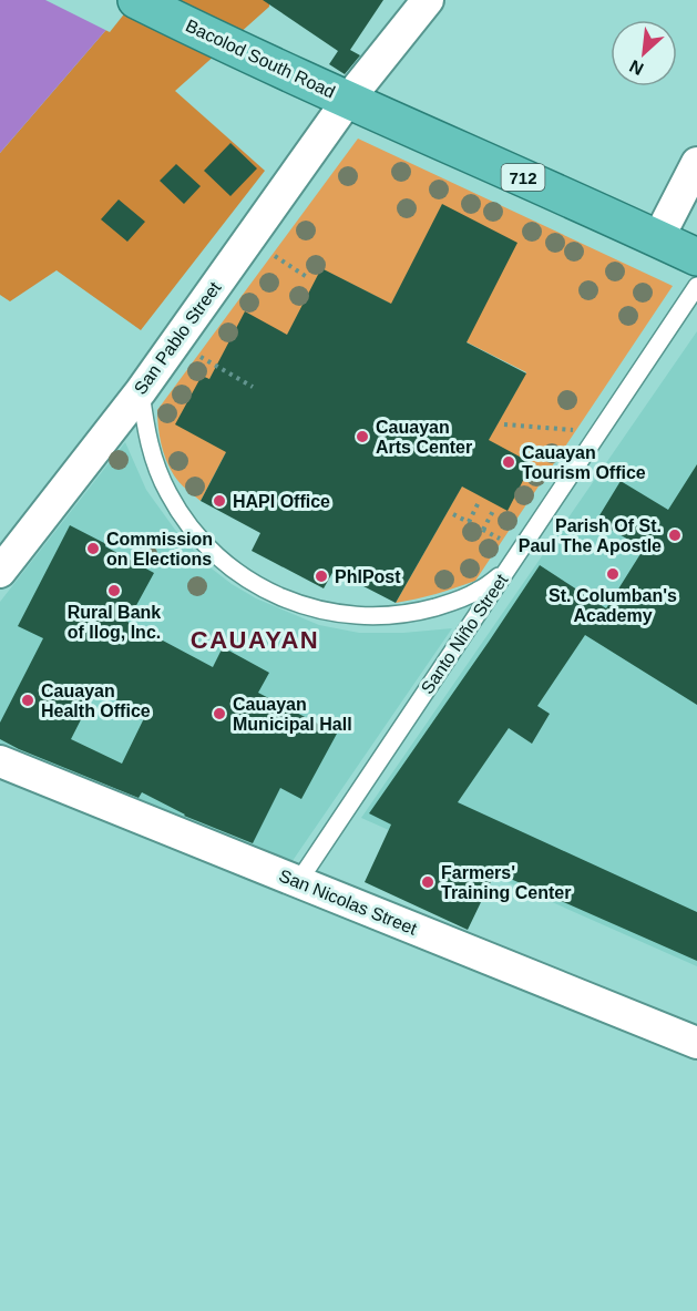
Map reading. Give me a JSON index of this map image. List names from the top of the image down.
{
  "streets": {
    "highway": ["Bacolod South Road", "712"],
    "street": ["San Pablo Street", "San Nicolas Street"],
    "lane": ["Santo Niño Street"]
  },
  "crossings": [
    ["Bacolod South Road", "712"],
    ["Bacolod South Road", "San Pablo Street"],
    ["712", "San Pablo Street"],
    ["Santo Niño Street", "San Nicolas Street"]
  ],
  "districts": ["CAUAYAN"],
  "places": [
    "Cauayan Arts Center",
    "Cauayan Tourism Office",
    "HAPI Office",
    "Parish Of St. Paul The Apostle",
    "Commission on Elections",
    "St. Columban's Academy",
    "PhlPost",
    "Rural Bank of Ilog, Inc.",
    "Cauayan Health Office",
    "Cauayan Municipal Hall",
    "Farmers' Training Center"
  ],
  "north": "bottom left"
}
